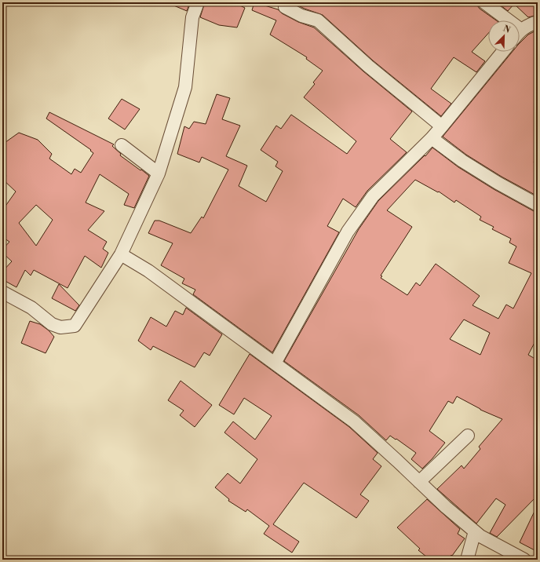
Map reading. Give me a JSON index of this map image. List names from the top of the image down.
{
  "north": "top right"
}
